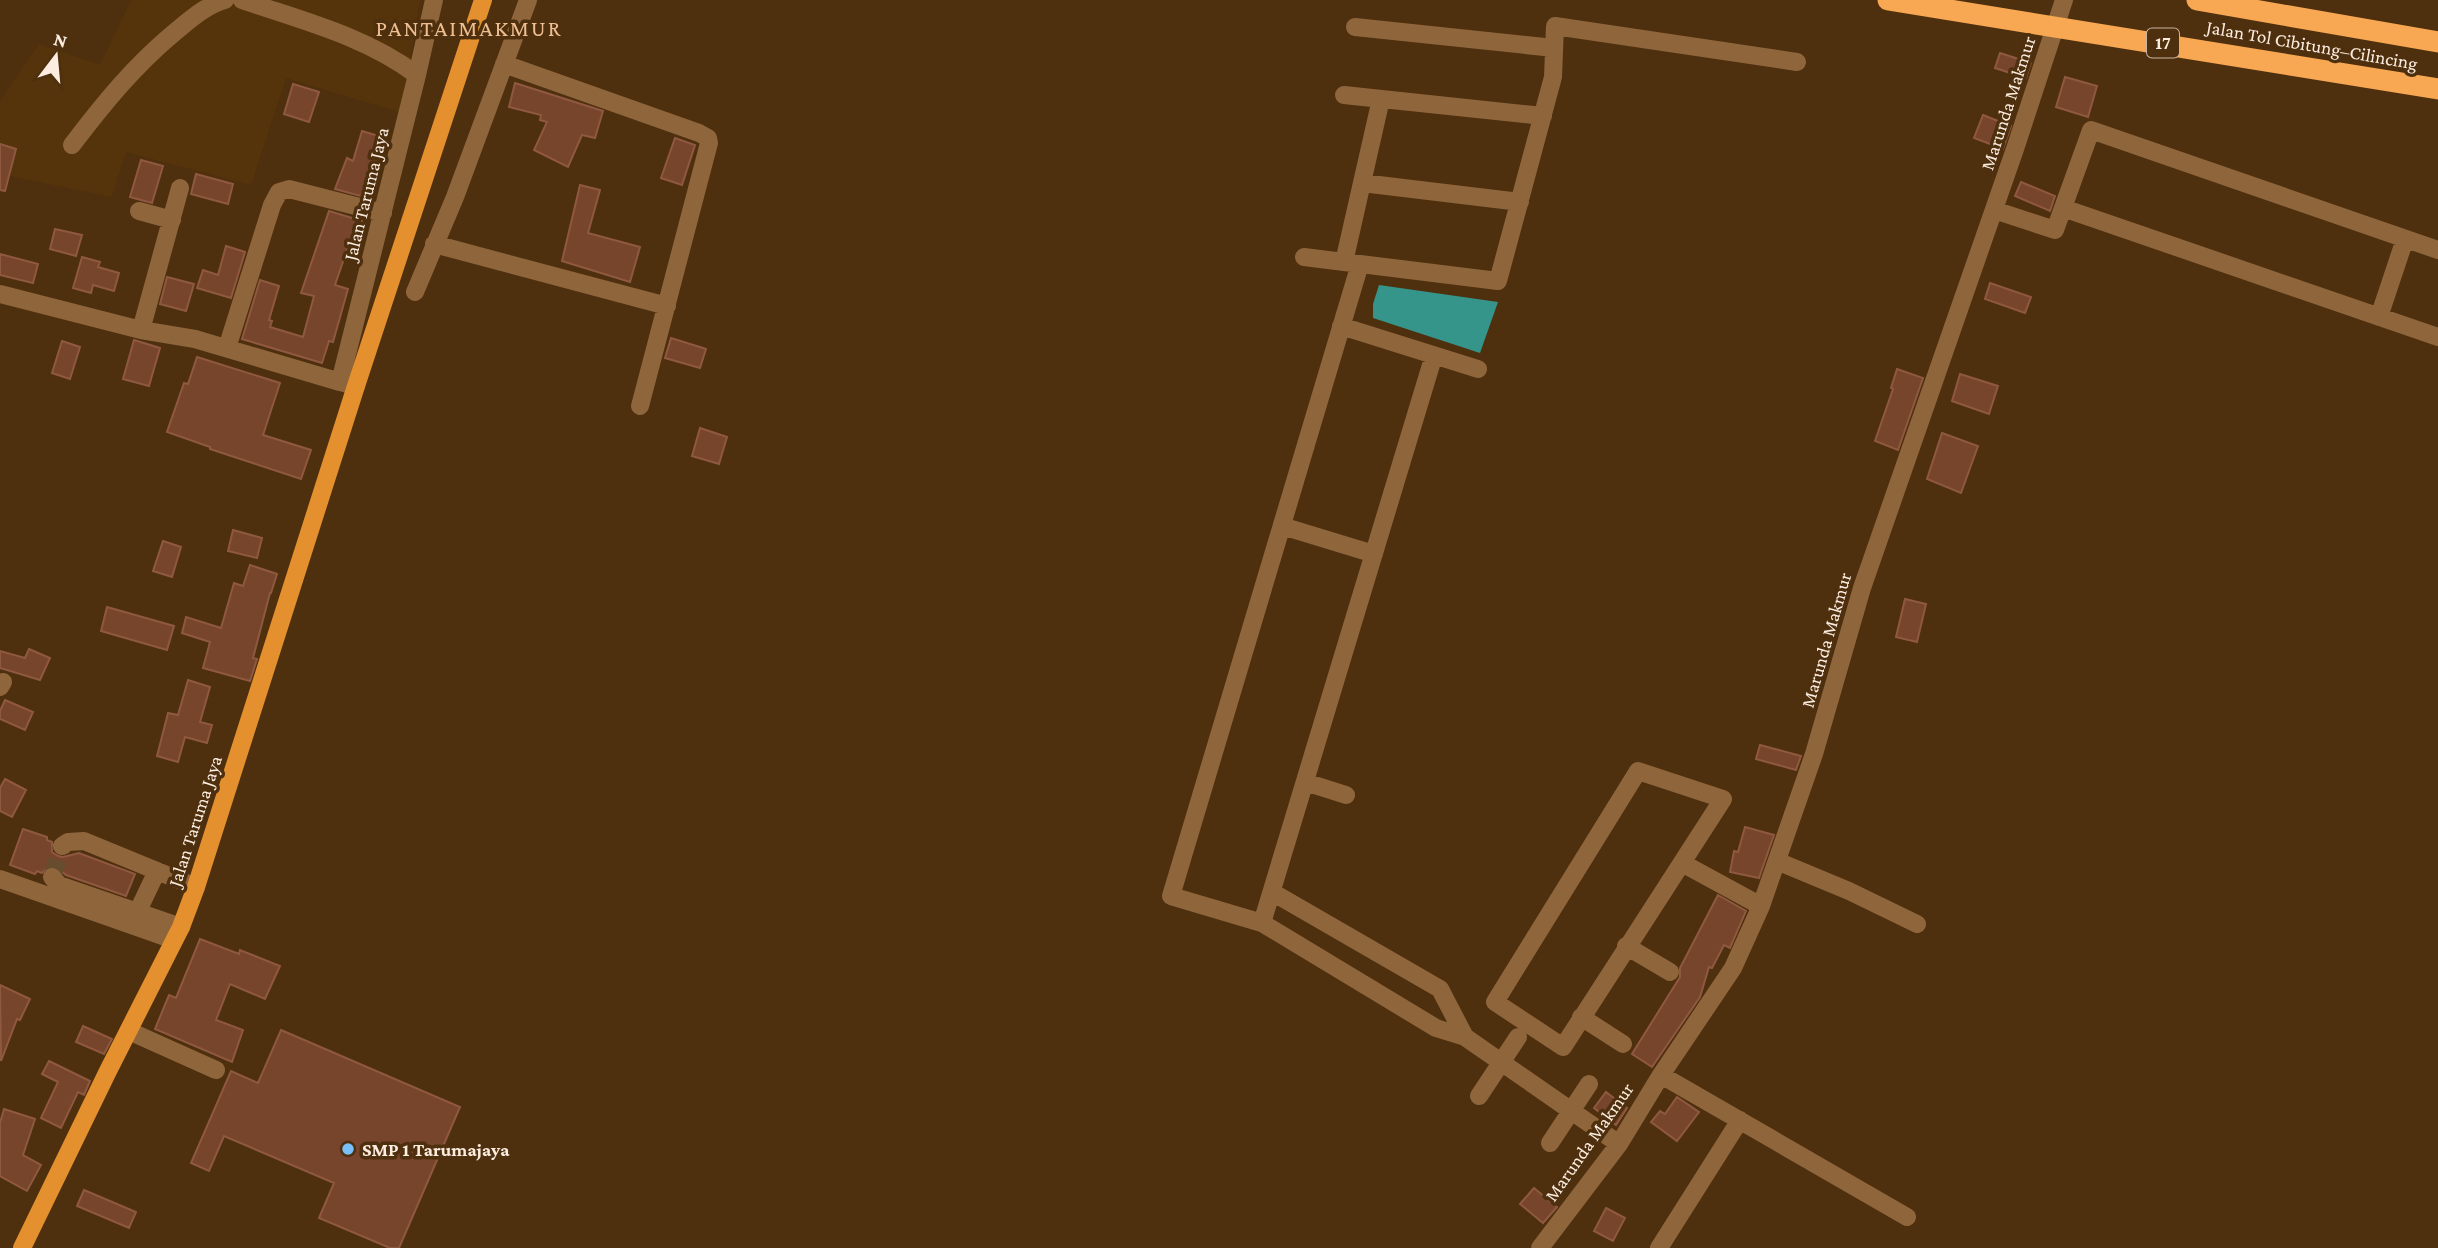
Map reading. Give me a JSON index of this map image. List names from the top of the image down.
{
  "streets": {
    "highway": ["17", "Jalan Tol Cibitung–Cilincing"],
    "main road": ["Jalan Taruma Jaya"],
    "street": ["Marunda Makmur"]
  },
  "districts": ["PANTAIMAKMUR"],
  "places": ["SMP 1 Tarumajaya"],
  "north": "top"
}
